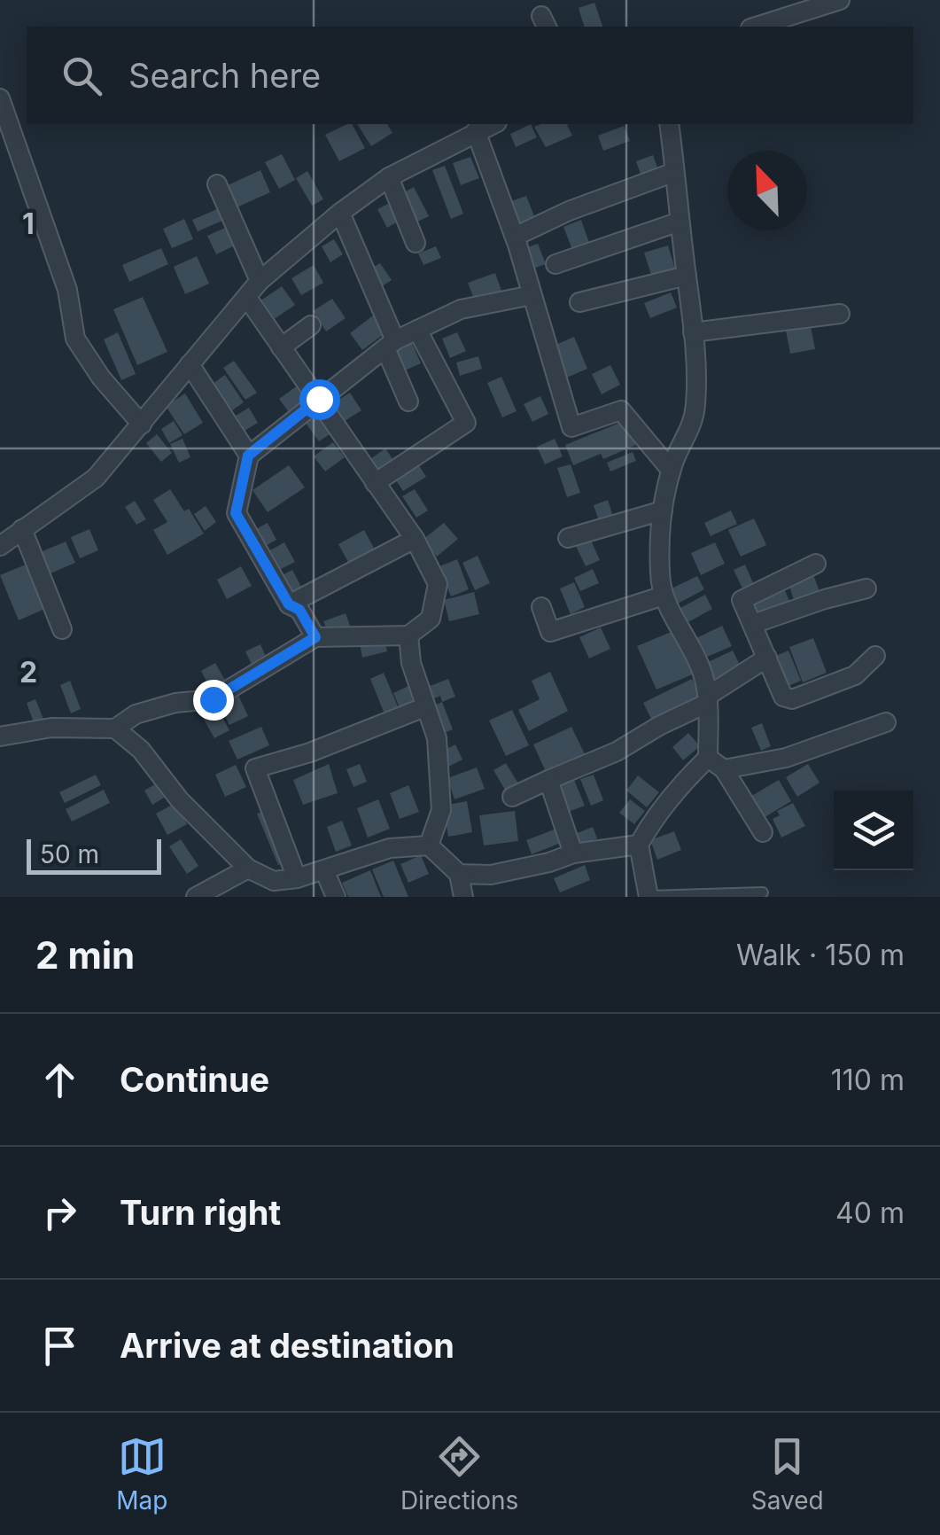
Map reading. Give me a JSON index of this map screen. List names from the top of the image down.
{
  "scale_bar": "50 m",
  "north": "top left",
  "page": {
    "search": "Search here",
    "scale": "50 m",
    "heading": ["2 min", "Walk · 150 m"],
    "list": [
      ["Continue", "110 m"],
      ["Turn right", "40 m"],
      "Arrive at destination"
    ],
    "nav": ["Map", "Directions", "Saved"]
  },
  "grid": {
    "rows": ["1", "2"]
  }
}
